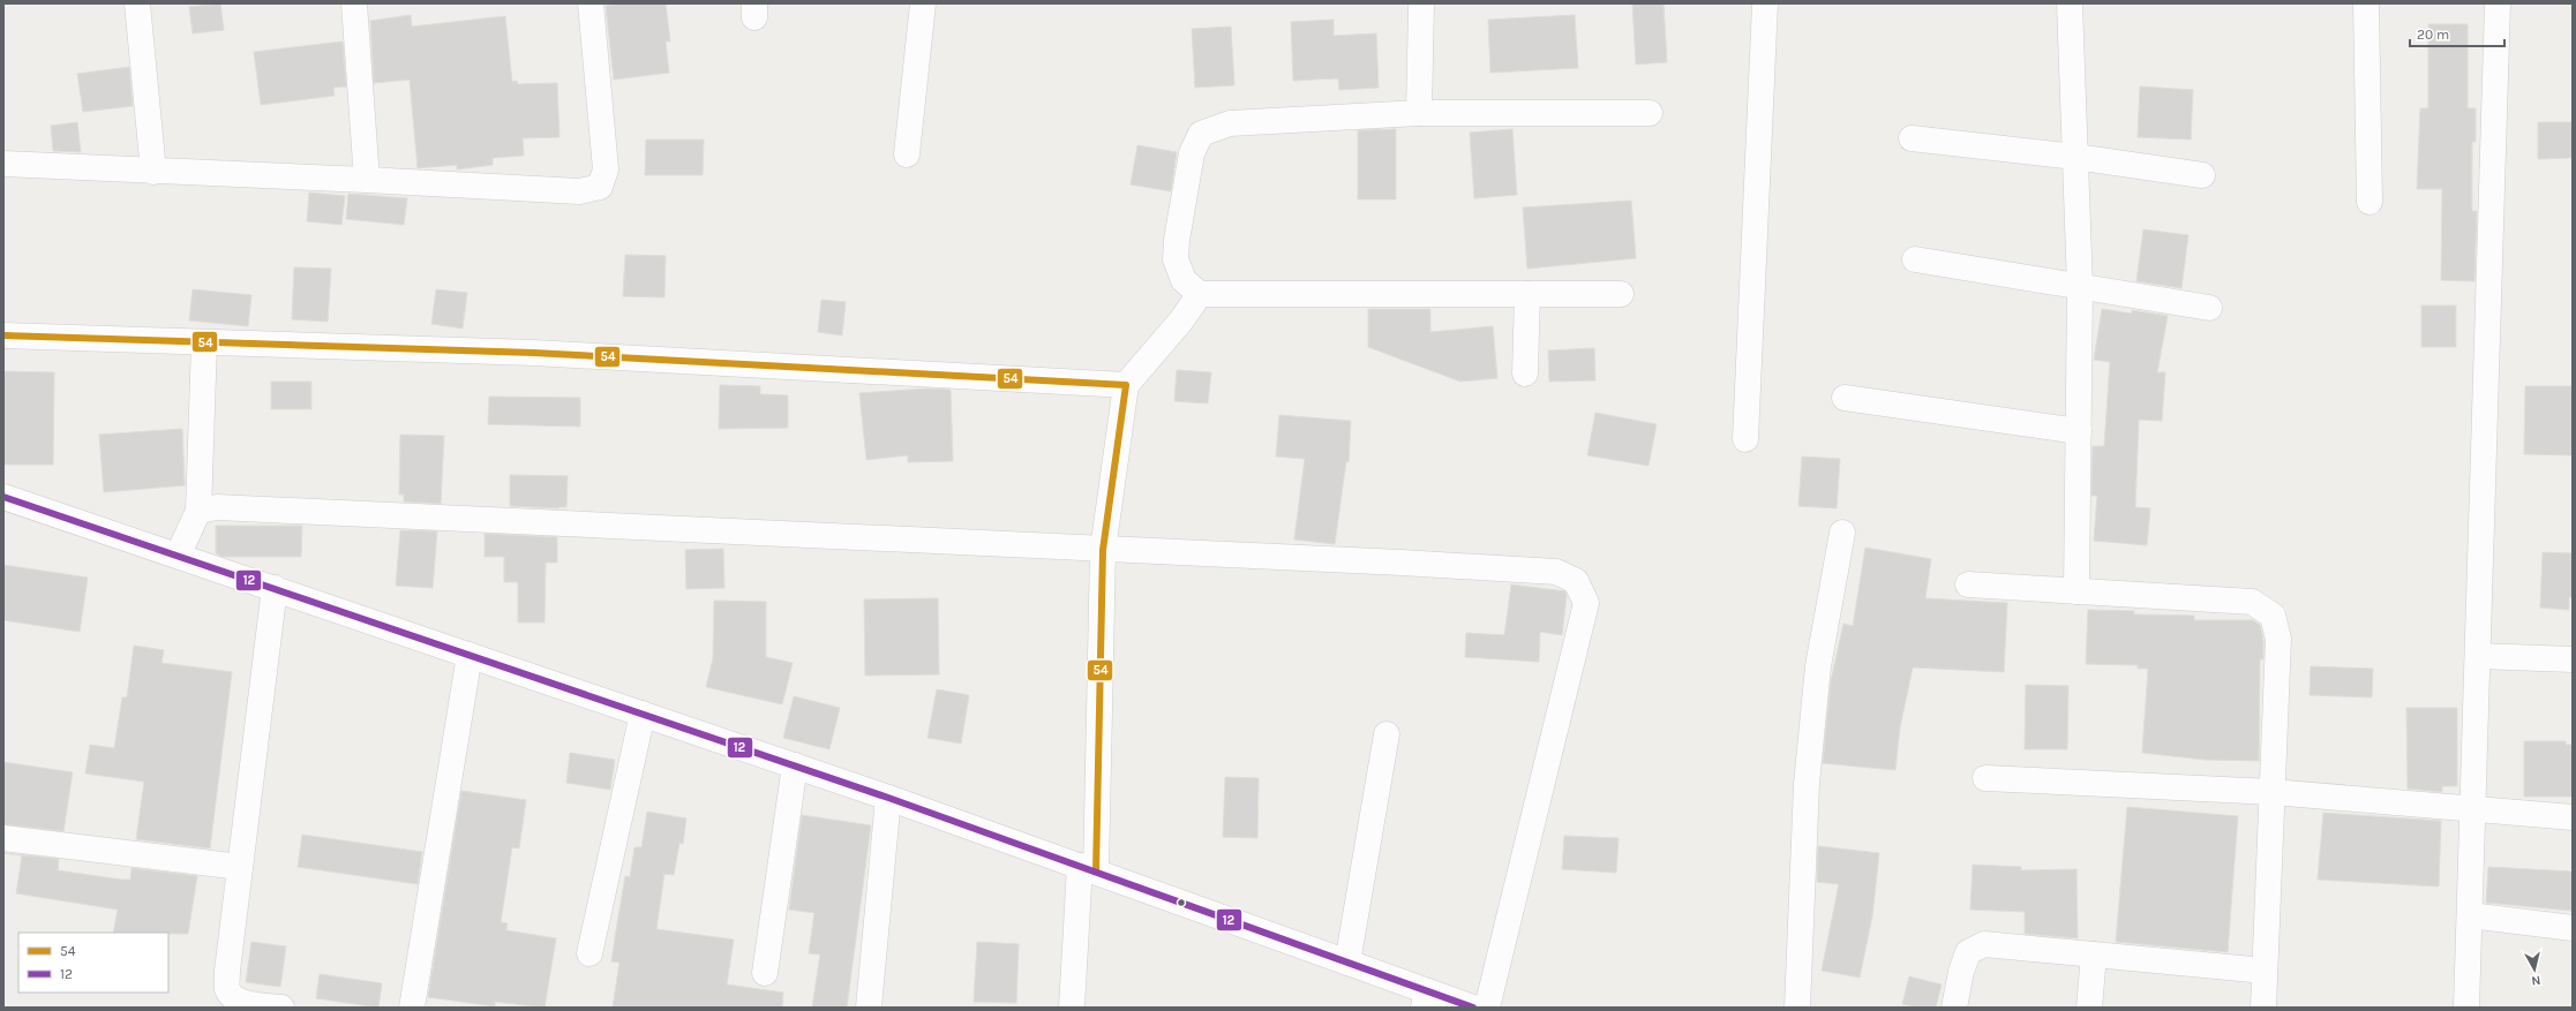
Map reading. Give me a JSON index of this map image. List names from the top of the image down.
{
  "lines": ["transit line 54", "transit line 12"],
  "legend": ["54", "12"],
  "scale_bar": "20 m",
  "north": "bottom"
}
